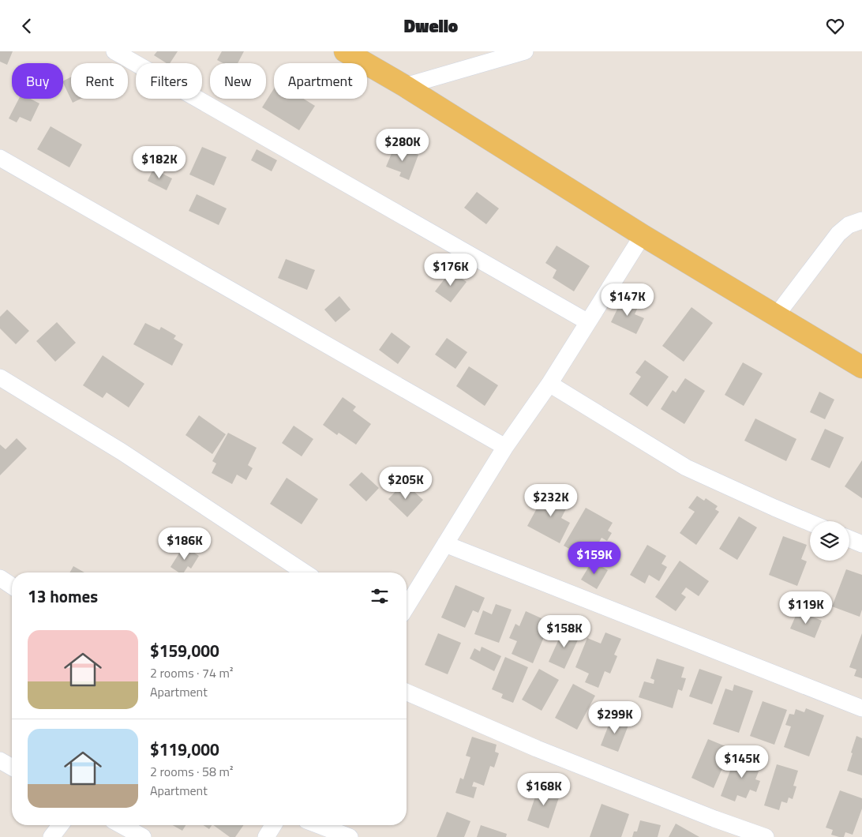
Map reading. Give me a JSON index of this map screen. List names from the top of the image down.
{
  "page": {
    "header": "Dwello",
    "chip": [
      "Buy",
      "Rent",
      "Filters",
      "New",
      "Apartment"
    ],
    "price": [
      "$280K",
      "$182K",
      "$176K",
      "$147K",
      "$205K",
      "$232K",
      "$186K",
      "$159K",
      "$119K",
      "$158K",
      "$299K",
      "$145K",
      "$168K"
    ],
    "heading": "13 homes",
    "list": [
      {
        "name": "$159,000",
        "note": "2 rooms · 74 m² · Apartment"
      },
      {
        "name": "$119,000",
        "note": "2 rooms · 58 m² · Apartment"
      }
    ]
  }
}
